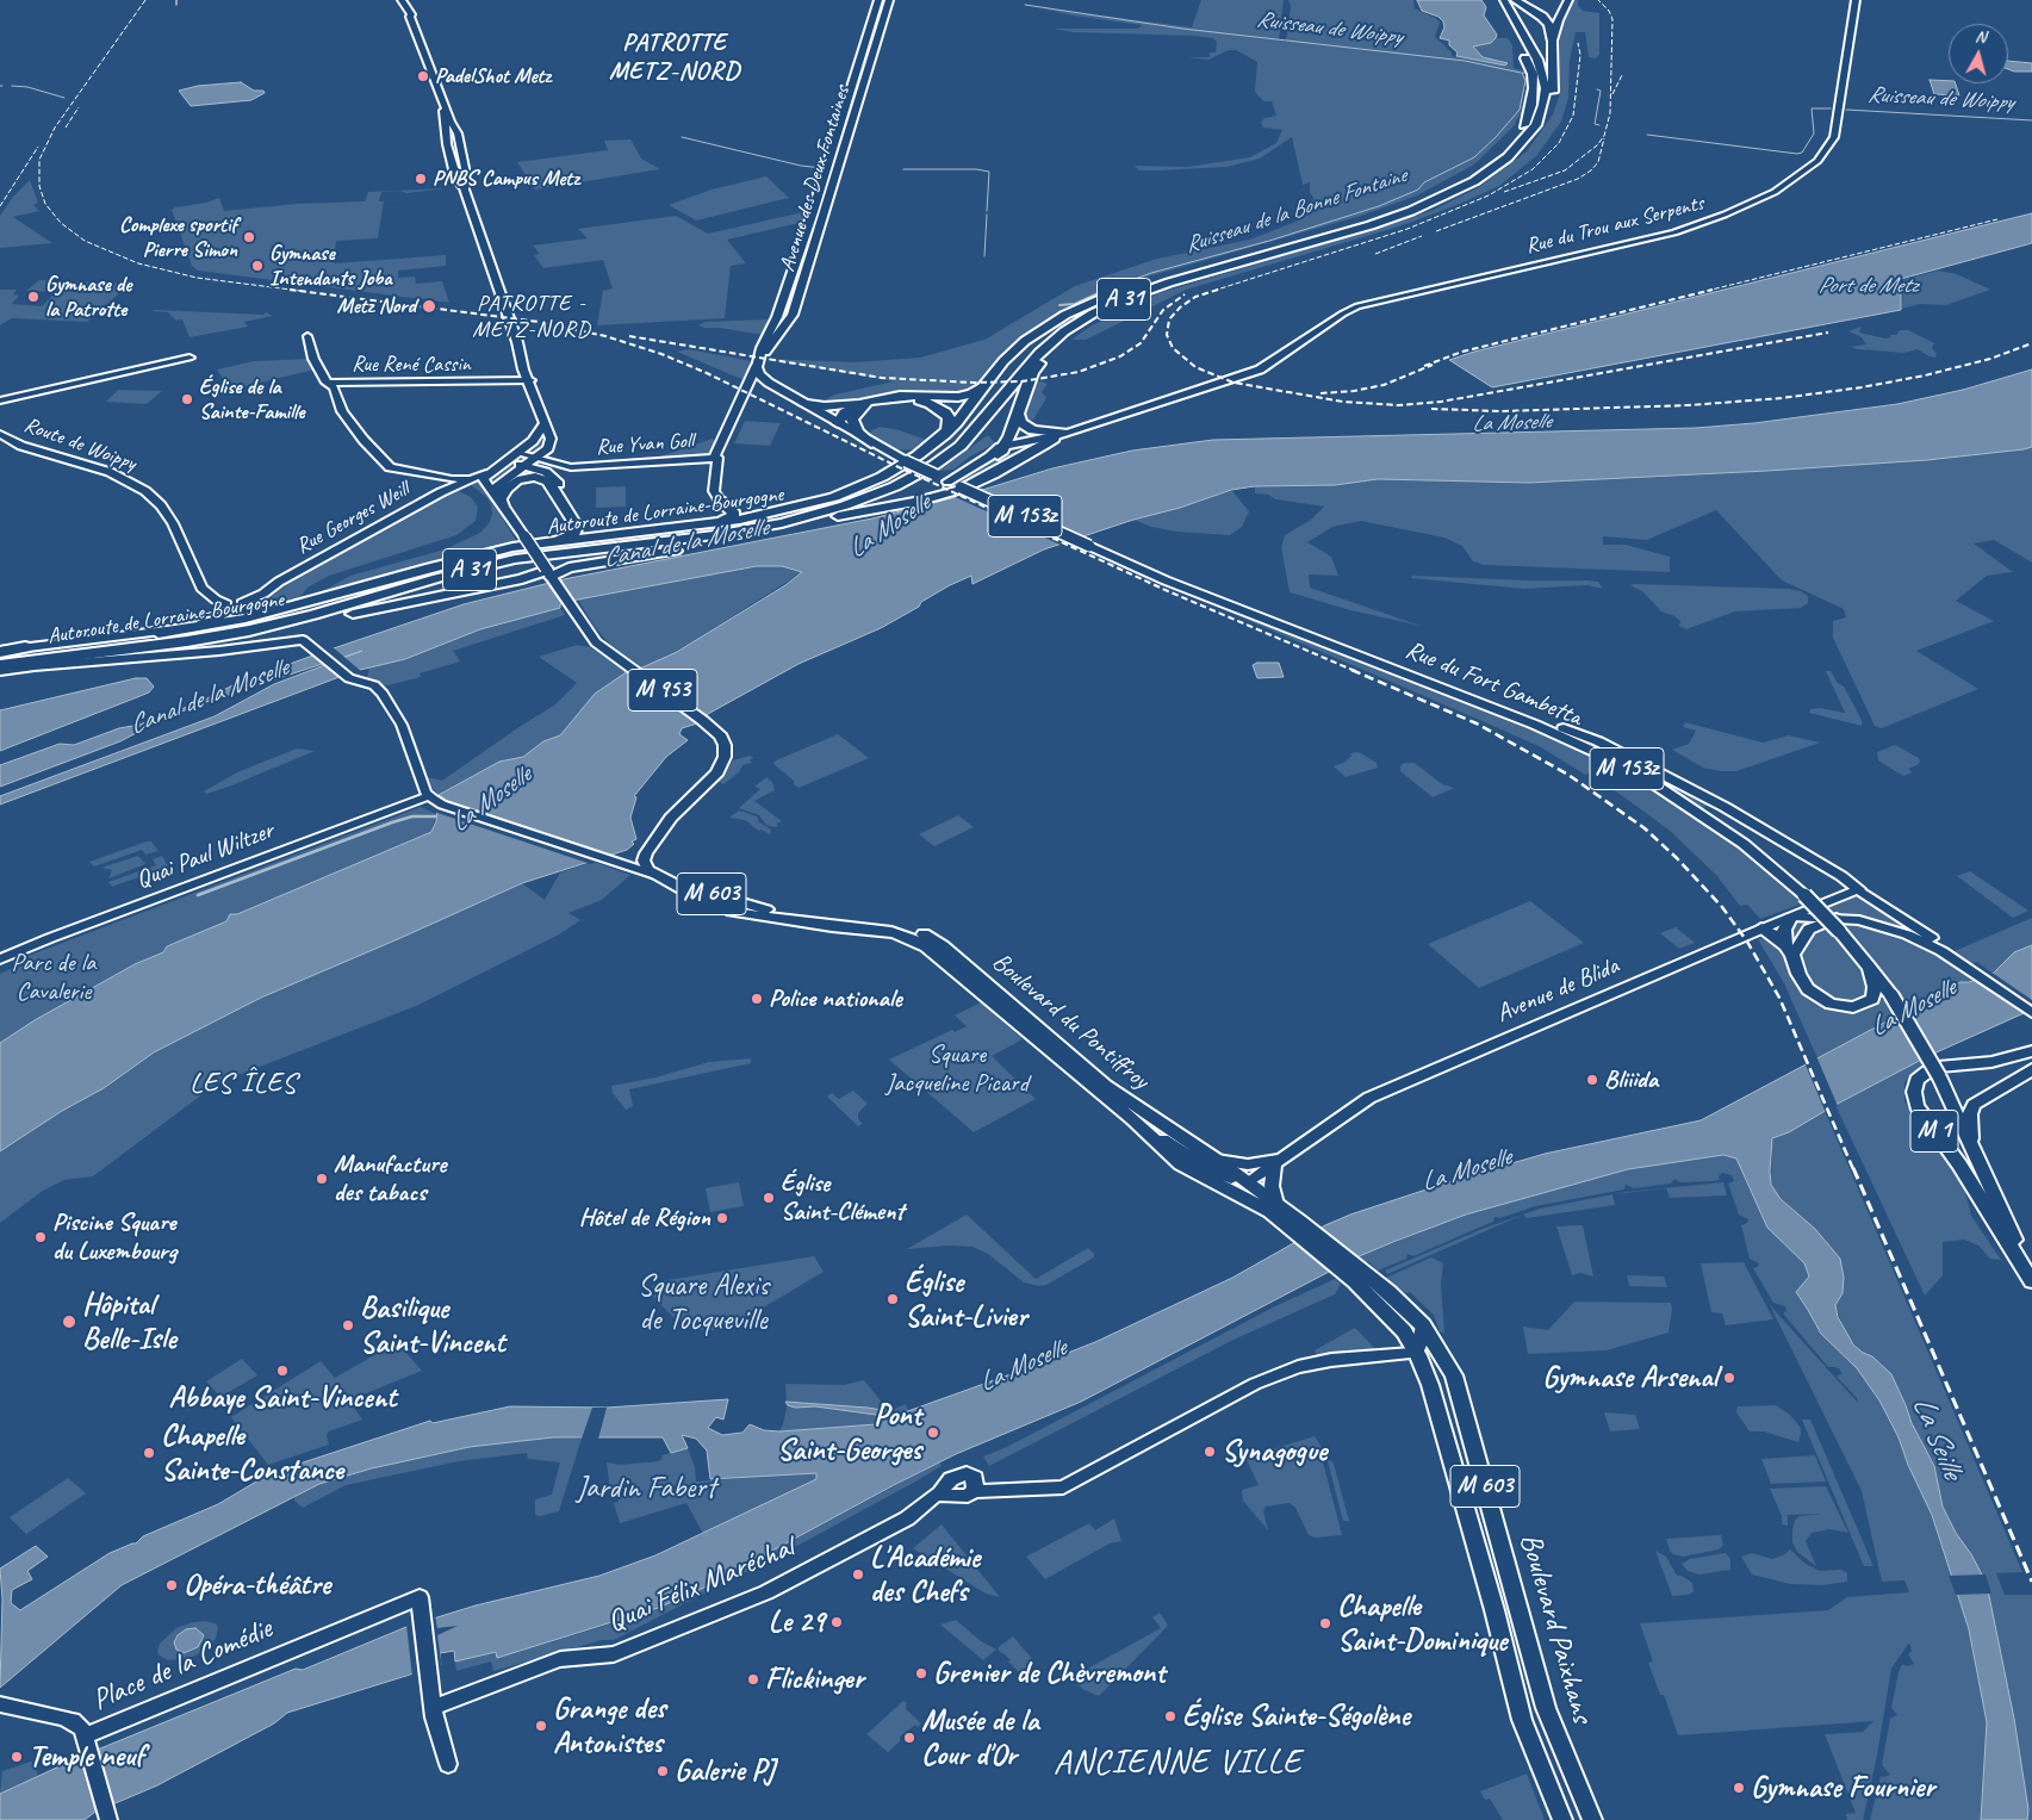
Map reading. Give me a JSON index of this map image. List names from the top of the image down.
{
  "streets": {
    "highway": ["A 31", "Autoroute de Lorraine-Bourgogne"],
    "main road": [
      "Avenue des Deux Fontaines",
      "M 153z",
      "Rue du Fort Gambetta",
      "M 953",
      "M 603",
      "Boulevard du Pontiffroy",
      "M 1",
      "Boulevard Paixhans"
    ],
    "street": [
      "Rue du Trou aux Serpents",
      "Rue René Cassin",
      "Route de Woippy",
      "Rue Yvan Goll",
      "Rue Georges Weill",
      "Quai Paul Wiltzer",
      "Avenue de Blida",
      "Quai Félix Maréchal",
      "Place de la Comédie"
    ]
  },
  "crossings": [
    ["Avenue des Deux Fontaines", "Rue Yvan Goll"],
    ["Avenue des Deux Fontaines", "M 153z"],
    ["Autoroute de Lorraine-Bourgogne", "M 153z"],
    ["M 153z", "Rue du Fort Gambetta"],
    ["M 153z", "M 1"],
    ["Rue Georges Weill", "M 953"],
    ["M 953", "M 603"],
    ["Quai Paul Wiltzer", "M 603"],
    ["M 603", "Boulevard du Pontiffroy"],
    ["M 603", "Boulevard Paixhans"],
    ["Avenue de Blida", "Boulevard du Pontiffroy"],
    ["Quai Félix Maréchal", "Boulevard Paixhans"],
    ["Quai Félix Maréchal", "Place de la Comédie"]
  ],
  "districts": [
    "PATROTTE METZ-NORD",
    "PATROTTE - METZ-NORD",
    "LES ÎLES",
    "ANCIENNE VILLE"
  ],
  "water": [
    "Ruisseau de Woippy",
    "Ruisseau de la Bonne Fontaine",
    "Port de Metz",
    "La Moselle",
    "Canal de la Moselle",
    "La Seille"
  ],
  "parks": [
    "Parc de la Cavalerie",
    "Square Jacqueline Picard",
    "Square Alexis de Tocqueville",
    "Jardin Fabert"
  ],
  "places": [
    "PadelShot Metz",
    "PNBS Campus Metz",
    "Complexe sportif Pierre Simon",
    "Gymnase Intendants Joba",
    "Gymnase de la Patrotte",
    "Metz Nord",
    "Église de la Sainte-Famille",
    "Police nationale",
    "Bliiida",
    "Manufacture des tabacs",
    "Église Saint-Clément",
    "Hôtel de Région",
    "Piscine Square du Luxembourg",
    "Église Saint-Livier",
    "Hôpital Belle-Isle",
    "Basilique Saint-Vincent",
    "Abbaye Saint-Vincent",
    "Gymnase Arsenal",
    "Pont Saint-Georges",
    "Synagogue",
    "Chapelle Sainte-Constance",
    "L'Académie des Chefs",
    "Opéra-théâtre",
    "Le 29",
    "Chapelle Saint-Dominique",
    "Grenier de Chèvremont",
    "Flickinger",
    "Église Sainte-Ségolène",
    "Grange des Antonistes",
    "Musée de la Cour d'Or",
    "Temple neuf",
    "Galerie PJ",
    "Gymnase Fournier"
  ],
  "north": "top"
}
